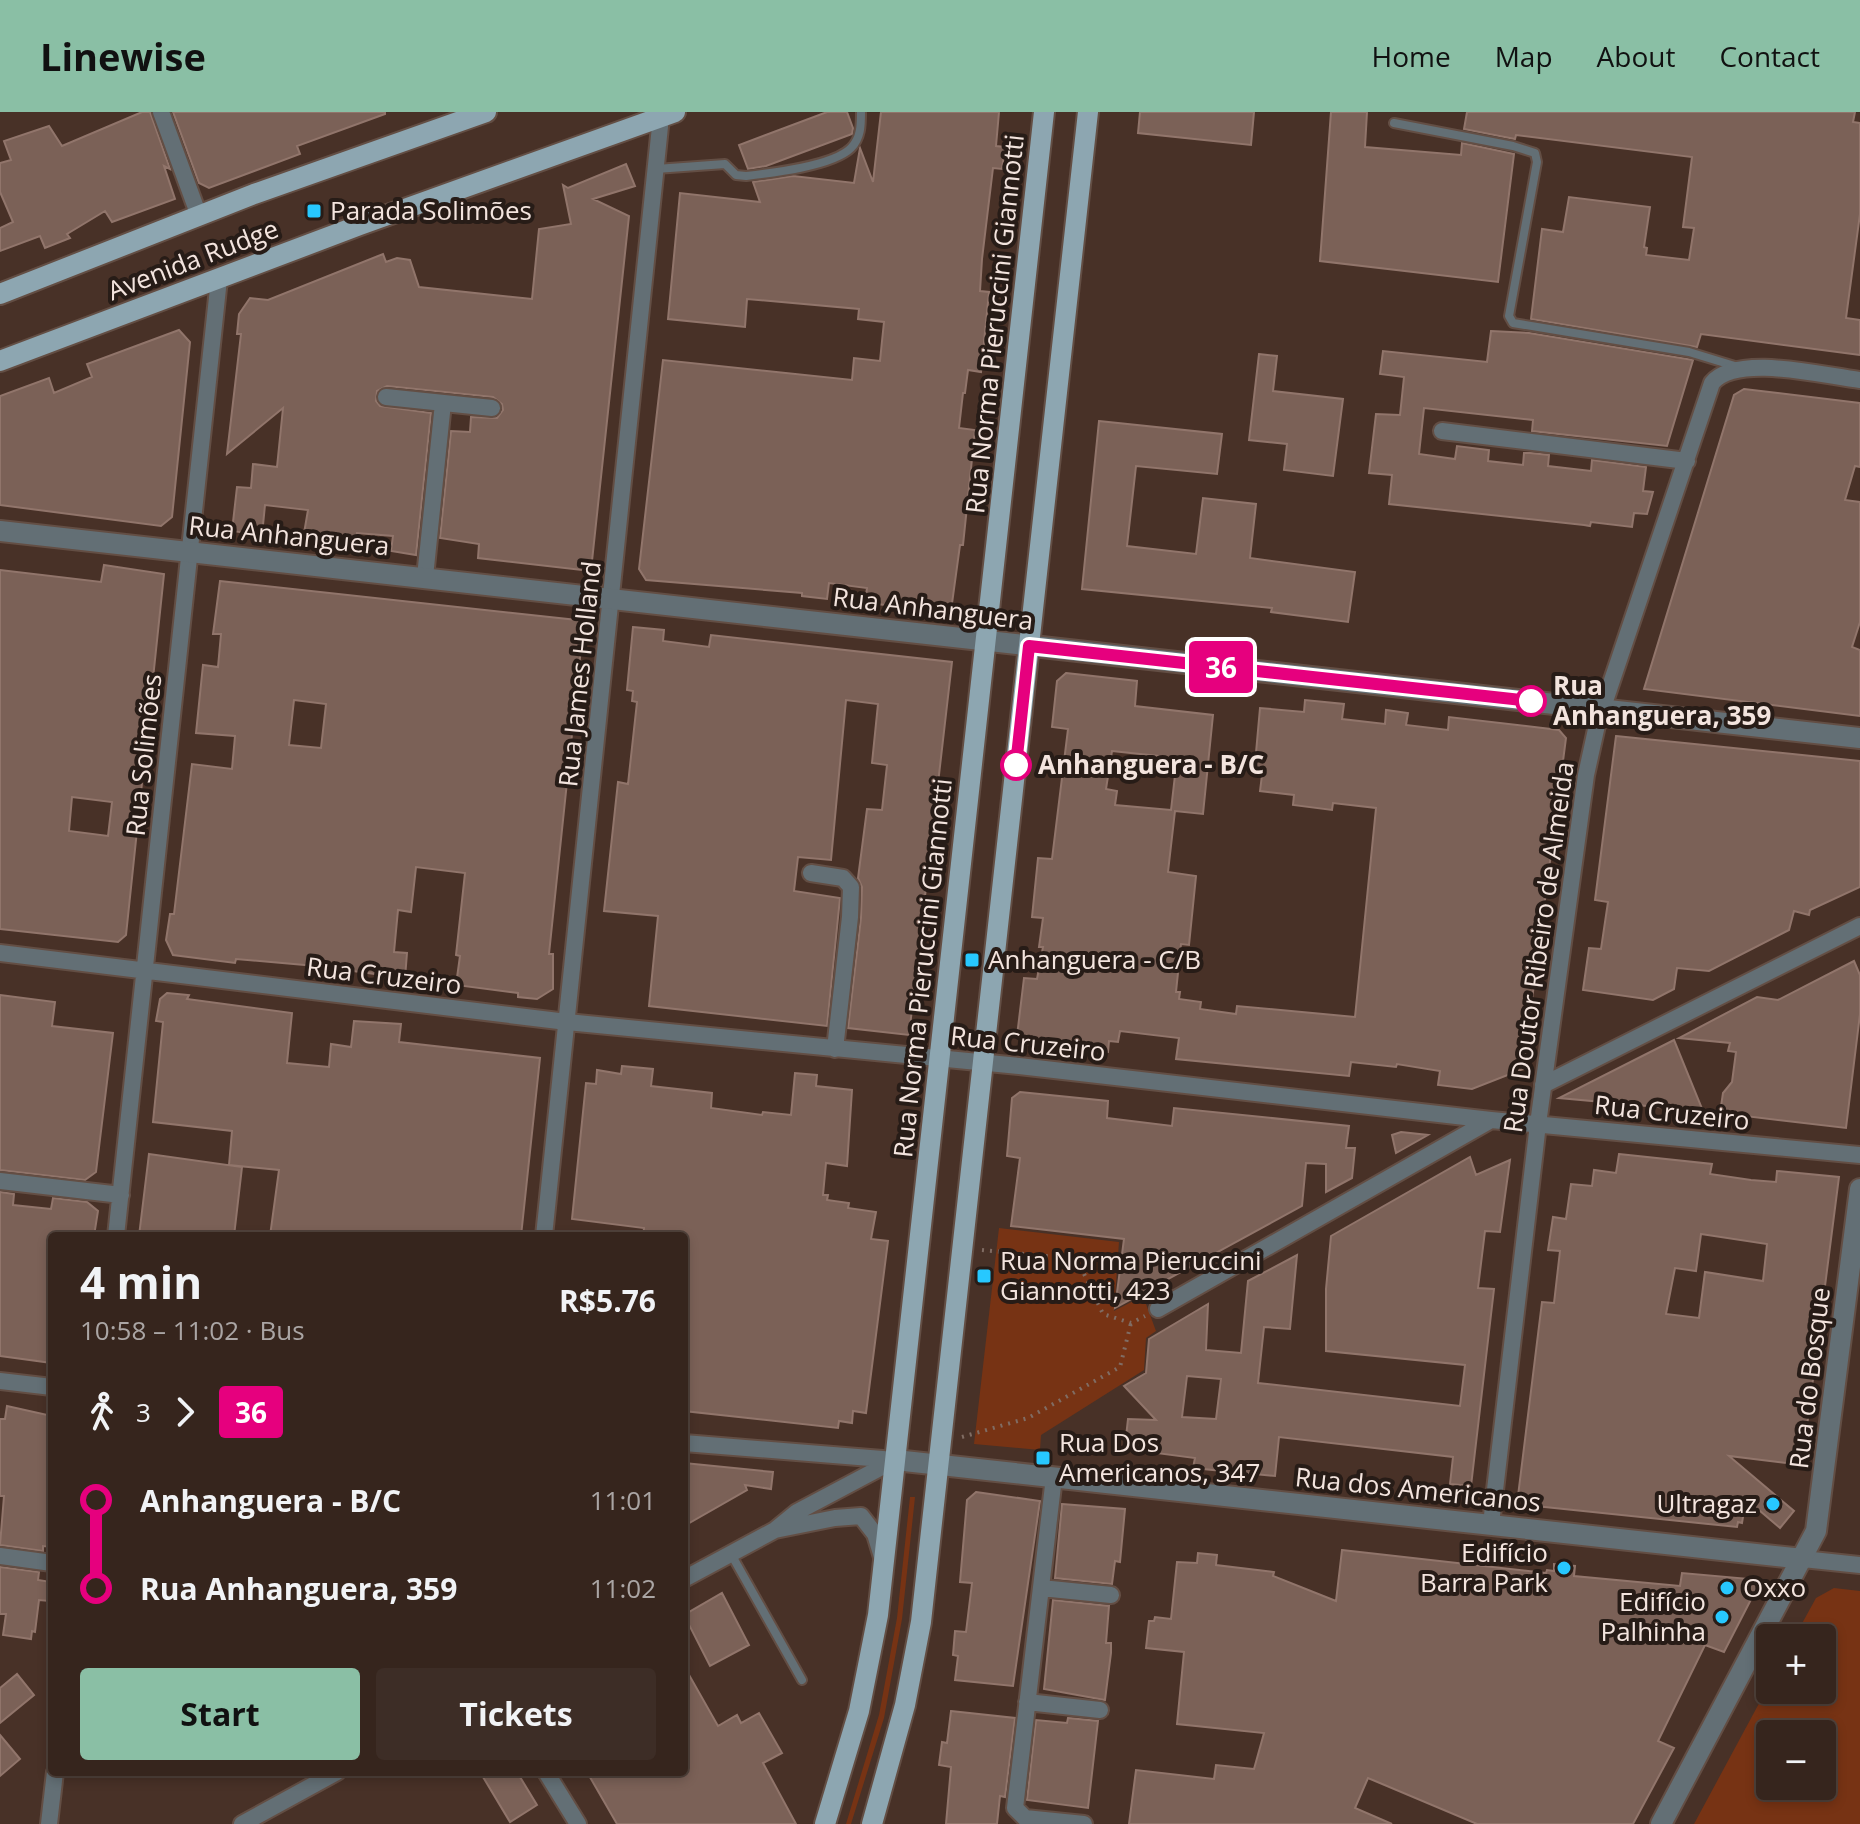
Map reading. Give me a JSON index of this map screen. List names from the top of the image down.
{
  "streets": {
    "main road": ["Avenida Rudge", "Rua Norma Pieruccini Giannotti"],
    "street": [
      "Rua Anhanguera",
      "Rua James Holland",
      "Rua Solimões",
      "Rua Doutor Ribeiro de Almeida",
      "Rua Cruzeiro",
      "Rua do Bosque",
      "Rua dos Americanos"
    ]
  },
  "crossings": [
    ["Avenida Rudge", "Rua James Holland"],
    ["Avenida Rudge", "Rua Solimões"],
    ["Rua Norma Pieruccini Giannotti", "Rua Anhanguera"],
    ["Rua Norma Pieruccini Giannotti", "Rua Cruzeiro"],
    ["Rua Norma Pieruccini Giannotti", "Rua dos Americanos"],
    ["Rua Anhanguera", "Rua James Holland"],
    ["Rua Anhanguera", "Rua Solimões"],
    ["Rua Anhanguera", "Rua Doutor Ribeiro de Almeida"],
    ["Rua James Holland", "Rua Cruzeiro"],
    ["Rua Solimões", "Rua Cruzeiro"],
    ["Rua Doutor Ribeiro de Almeida", "Rua Cruzeiro"],
    ["Rua Doutor Ribeiro de Almeida", "Rua dos Americanos"],
    ["Rua do Bosque", "Rua dos Americanos"]
  ],
  "places": {
    "transit": [
      "Parada Solimões",
      "Anhanguera - C/B",
      "Rua Norma Pieruccini Giannotti, 423",
      "Rua Dos Americanos, 347"
    ],
    "other": [
      "Rua Anhanguera, 359",
      "Anhanguera - B/C",
      "Ultragaz",
      "Edifício Barra Park",
      "Oxxo",
      "Edifício Palhinha"
    ]
  },
  "lines": ["bus line 36"],
  "page": {
    "header": "Linewise",
    "nav": [
      "Home",
      "Map",
      "About",
      "Contact"
    ],
    "on_map": "36",
    "heading": ["4 min", "10:58 – 11:02 · Bus", "R$5.76"],
    "legs": ["3", "36"],
    "list": [
      {
        "name": "Anhanguera - B/C",
        "value": "11:01"
      },
      {
        "name": "Rua Anhanguera, 359",
        "value": "11:02"
      }
    ],
    "map_buttons": ["+", "−"],
    "buttons": ["Start", "Tickets"]
  }
}
